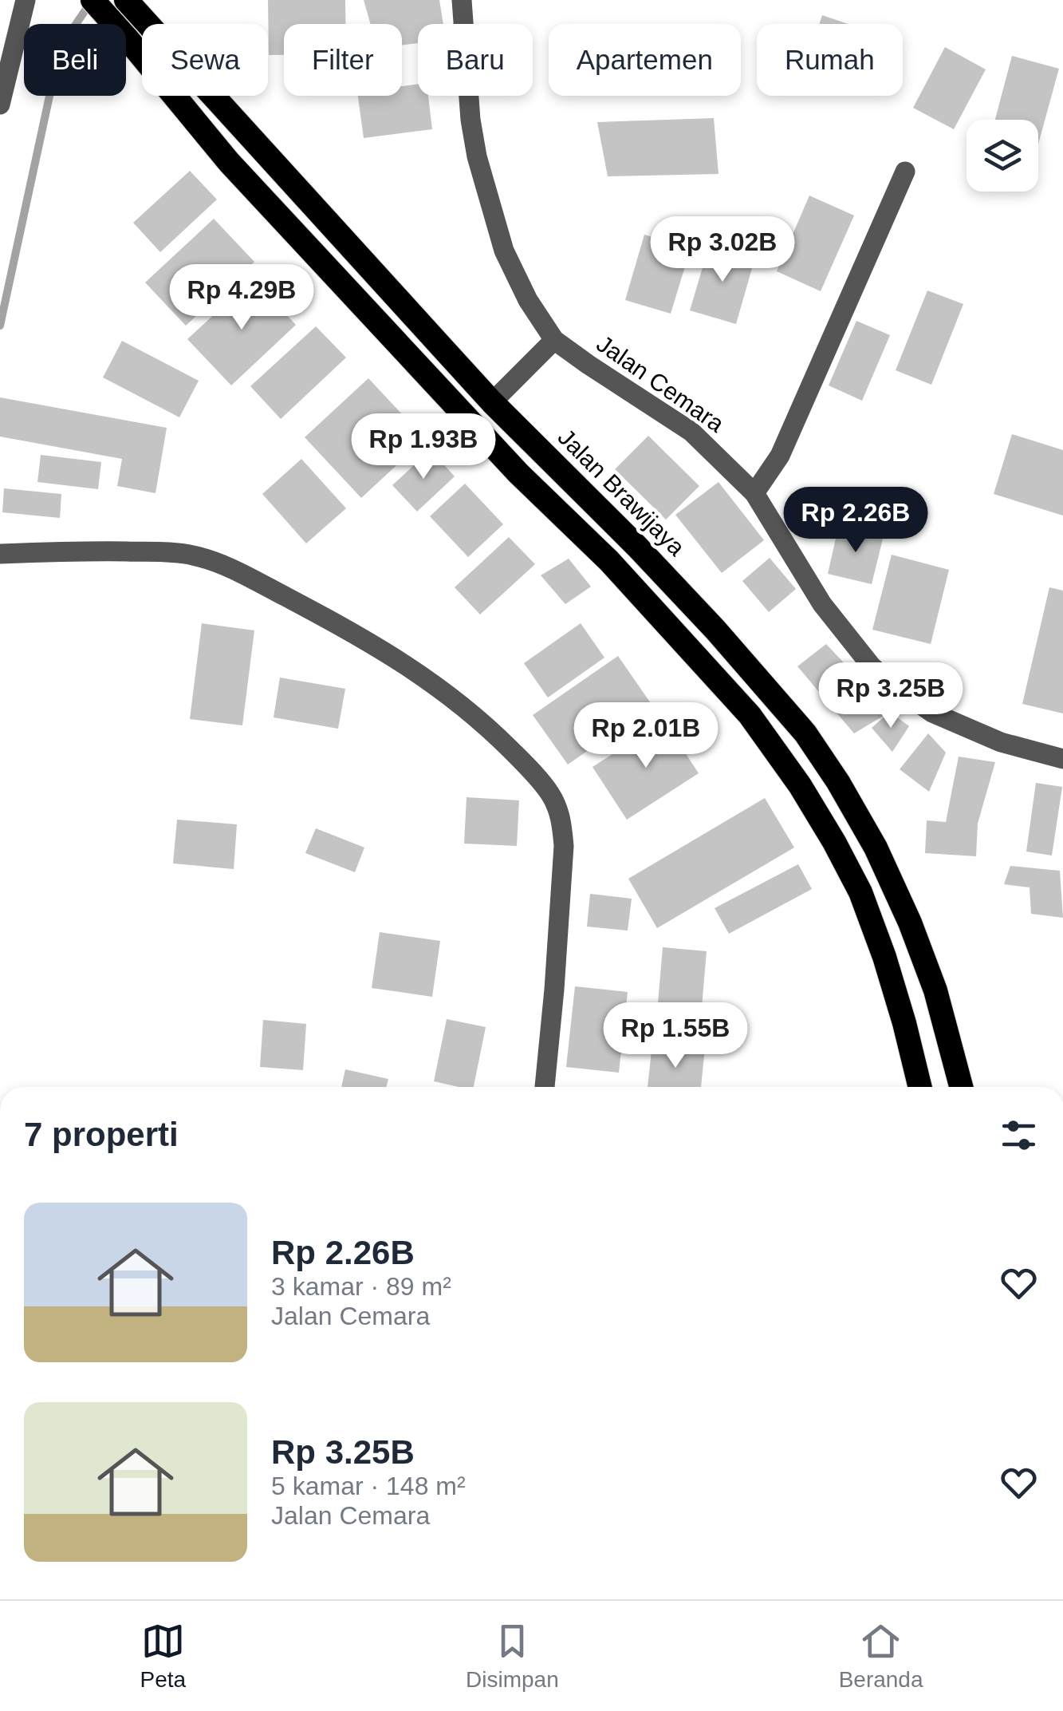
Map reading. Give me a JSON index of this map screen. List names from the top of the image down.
{
  "streets": {
    "highway": ["Jalan Brawijaya"],
    "street": ["Jalan Cemara"]
  },
  "page": {
    "chip": [
      "Beli",
      "Sewa",
      "Filter",
      "Baru",
      "Apartemen",
      "Rumah"
    ],
    "price": [
      "Rp 3.02B",
      "Rp 4.29B",
      "Rp 1.93B",
      "Rp 2.26B",
      "Rp 3.25B",
      "Rp 2.01B",
      "Rp 1.55B"
    ],
    "heading": "7 properti",
    "list": [
      {
        "name": "Rp 2.26B",
        "note": "3 kamar · 89 m² · Jalan Cemara"
      },
      {
        "name": "Rp 3.25B",
        "note": "5 kamar · 148 m² · Jalan Cemara"
      }
    ],
    "tabs": ["Peta", "Disimpan", "Beranda"]
  }
}
